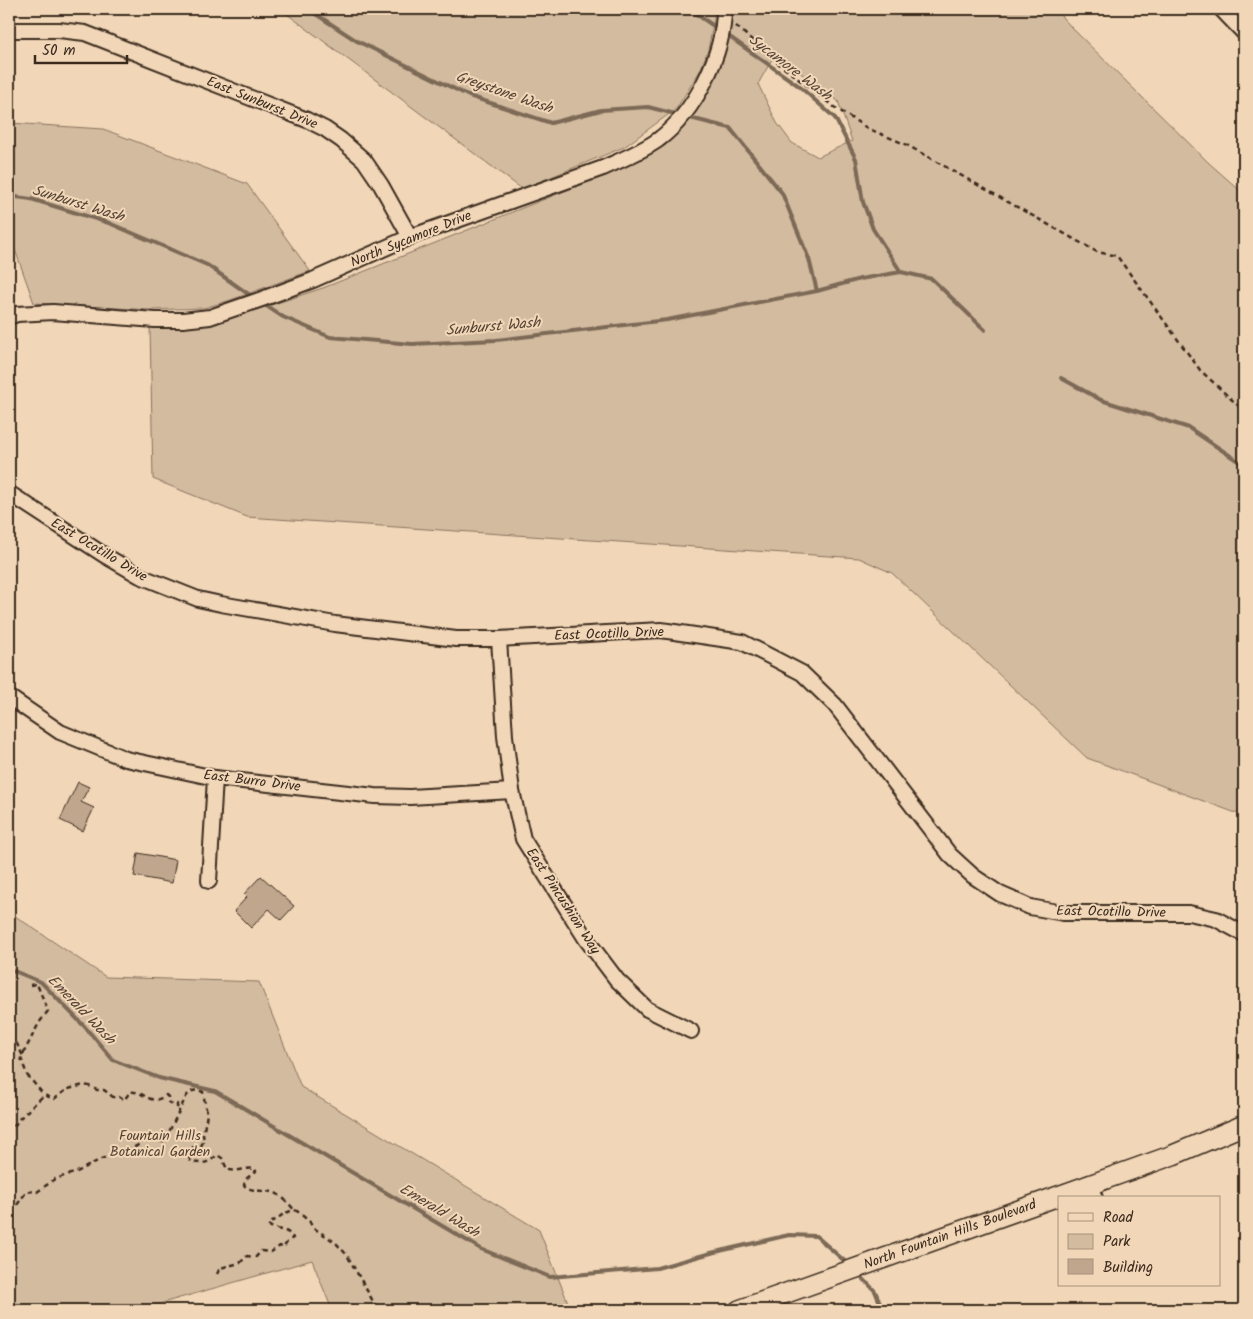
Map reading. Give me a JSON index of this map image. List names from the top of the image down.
{
  "streets": {
    "main road": ["North Fountain Hills Boulevard"],
    "street": [
      "East Sunburst Drive",
      "North Sycamore Drive",
      "East Ocotillo Drive",
      "East Burro Drive",
      "East Pincushion Way"
    ]
  },
  "crossings": [
    ["East Sunburst Drive", "North Sycamore Drive"],
    ["East Ocotillo Drive", "East Pincushion Way"],
    ["East Burro Drive", "East Pincushion Way"]
  ],
  "water": [
    "Sycamore Wash",
    "Greystone Wash",
    "Sunburst Wash",
    "Emerald Wash"
  ],
  "parks": ["Fountain Hills Botanical Garden"],
  "legend": ["Road", "Park", "Building"],
  "scale_bar": "50 m"
}
